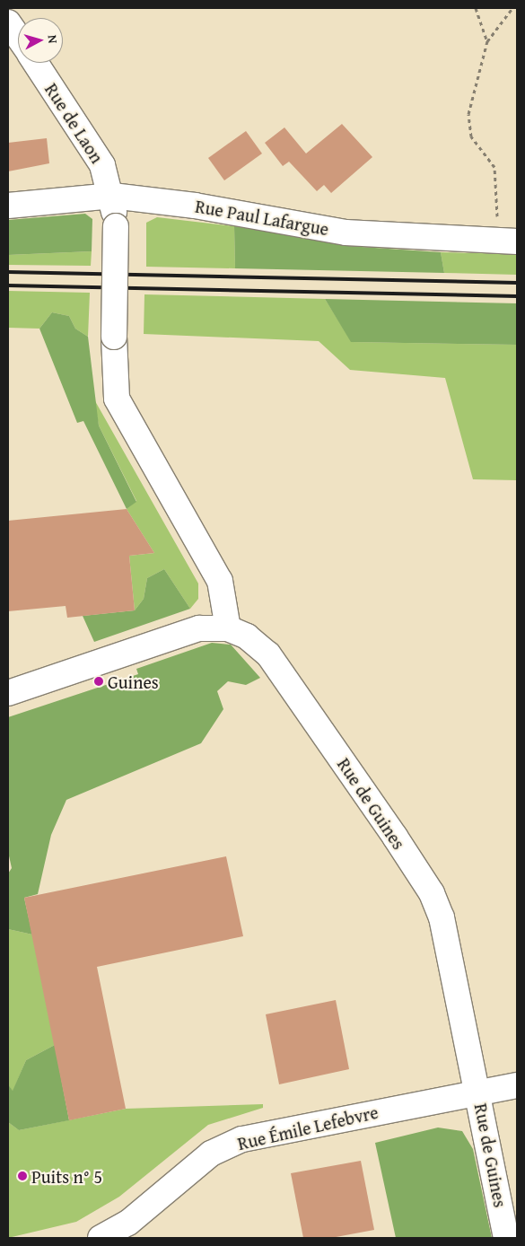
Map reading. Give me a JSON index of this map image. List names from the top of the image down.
{
  "streets": {
    "street": [
      "Rue de Laon",
      "Rue Paul Lafargue",
      "Rue de Guines",
      "Rue Émile Lefebvre"
    ]
  },
  "crossings": [
    ["Rue de Laon", "Rue Paul Lafargue"],
    ["Rue de Laon", "Rue de Guines"],
    ["Rue de Guines", "Rue Émile Lefebvre"]
  ],
  "places": ["Guines", "Puits n° 5"],
  "north": "right"
}
